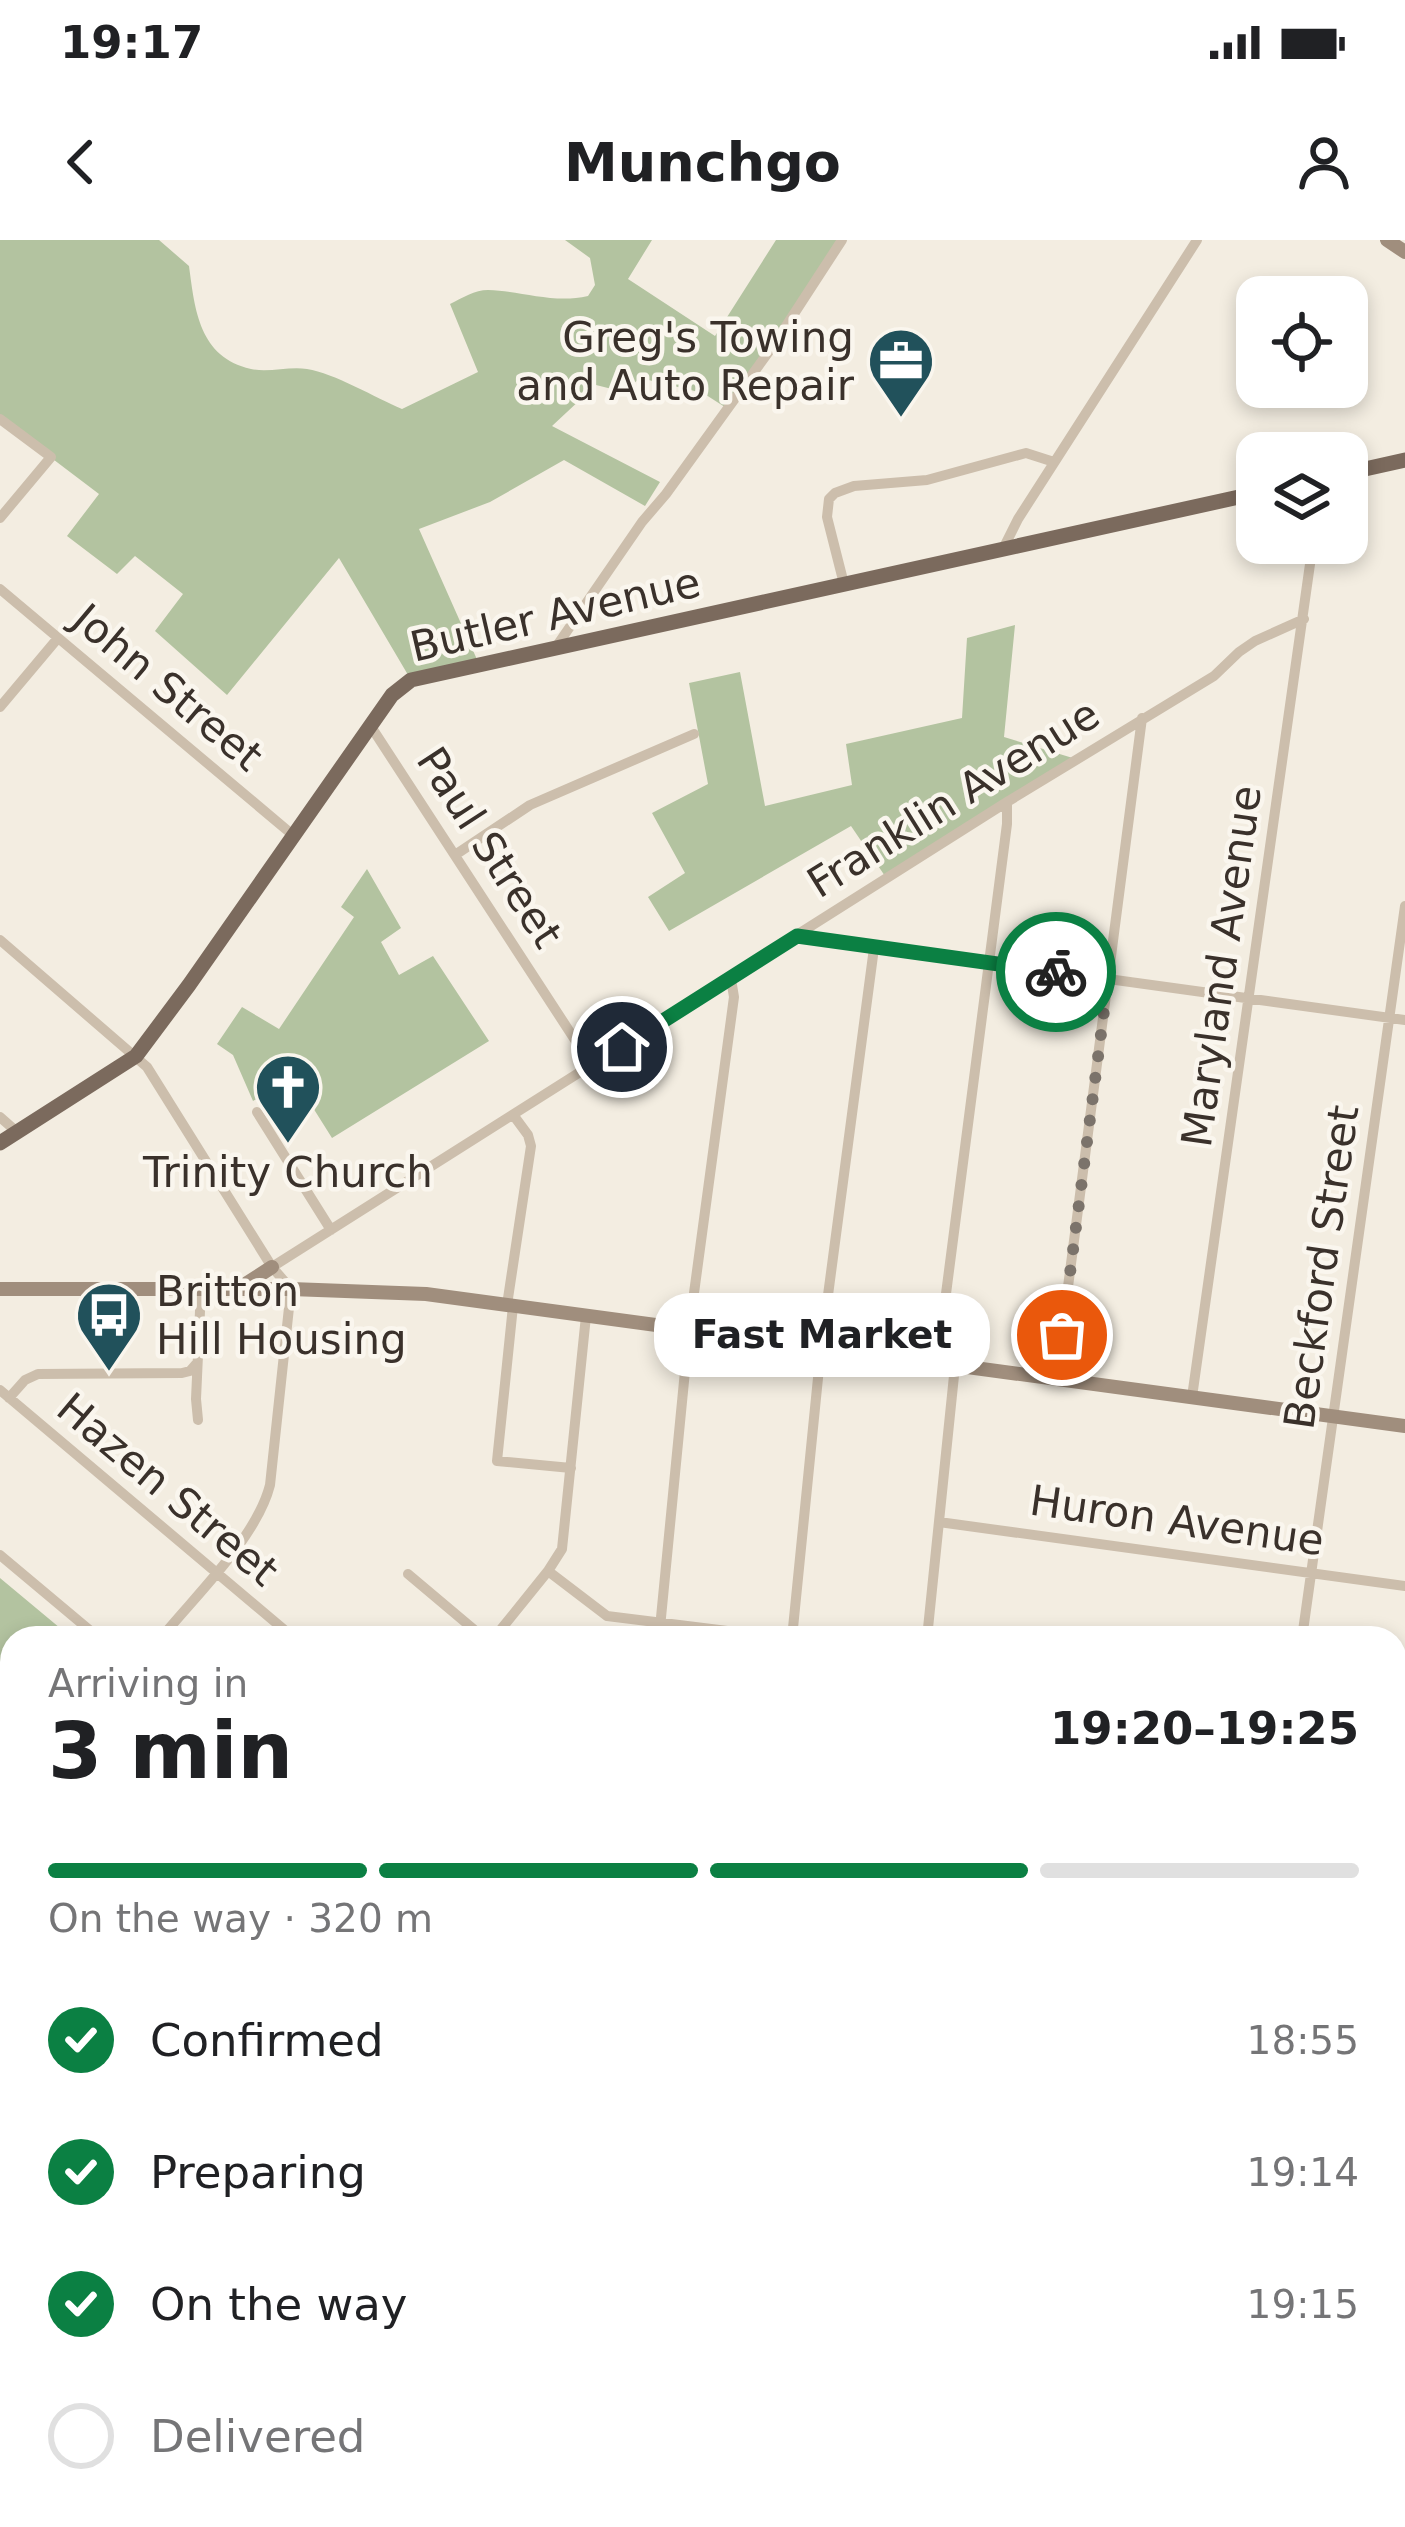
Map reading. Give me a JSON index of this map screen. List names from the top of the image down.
{
  "streets": {
    "main road": ["Butler Avenue"],
    "street": [
      "John Street",
      "Franklin Avenue",
      "Paul Street",
      "Maryland Avenue",
      "Beckford Street",
      "Hazen Street",
      "Huron Avenue"
    ]
  },
  "crossings": [
    ["Butler Avenue", "John Street"],
    ["Butler Avenue", "Paul Street"],
    ["Franklin Avenue", "Paul Street"],
    ["Franklin Avenue", "Maryland Avenue"],
    ["Beckford Street", "Huron Avenue"]
  ],
  "places": {
    "office": ["Greg's Towing and Auto Repair"],
    "church": ["Trinity Church"],
    "other": ["Fast Market"],
    "bus stop": ["Britton Hill Housing"]
  },
  "page": {
    "status": "19:17",
    "header": "Munchgo",
    "bubble": "Fast Market",
    "heading": ["3 min", "Arriving in", "19:20–19:25"],
    "bar": "On the way · 320 m",
    "list": [
      ["Confirmed", "18:55"],
      ["Preparing", "19:14"],
      ["On the way", "19:15"],
      "Delivered"
    ]
  }
}
